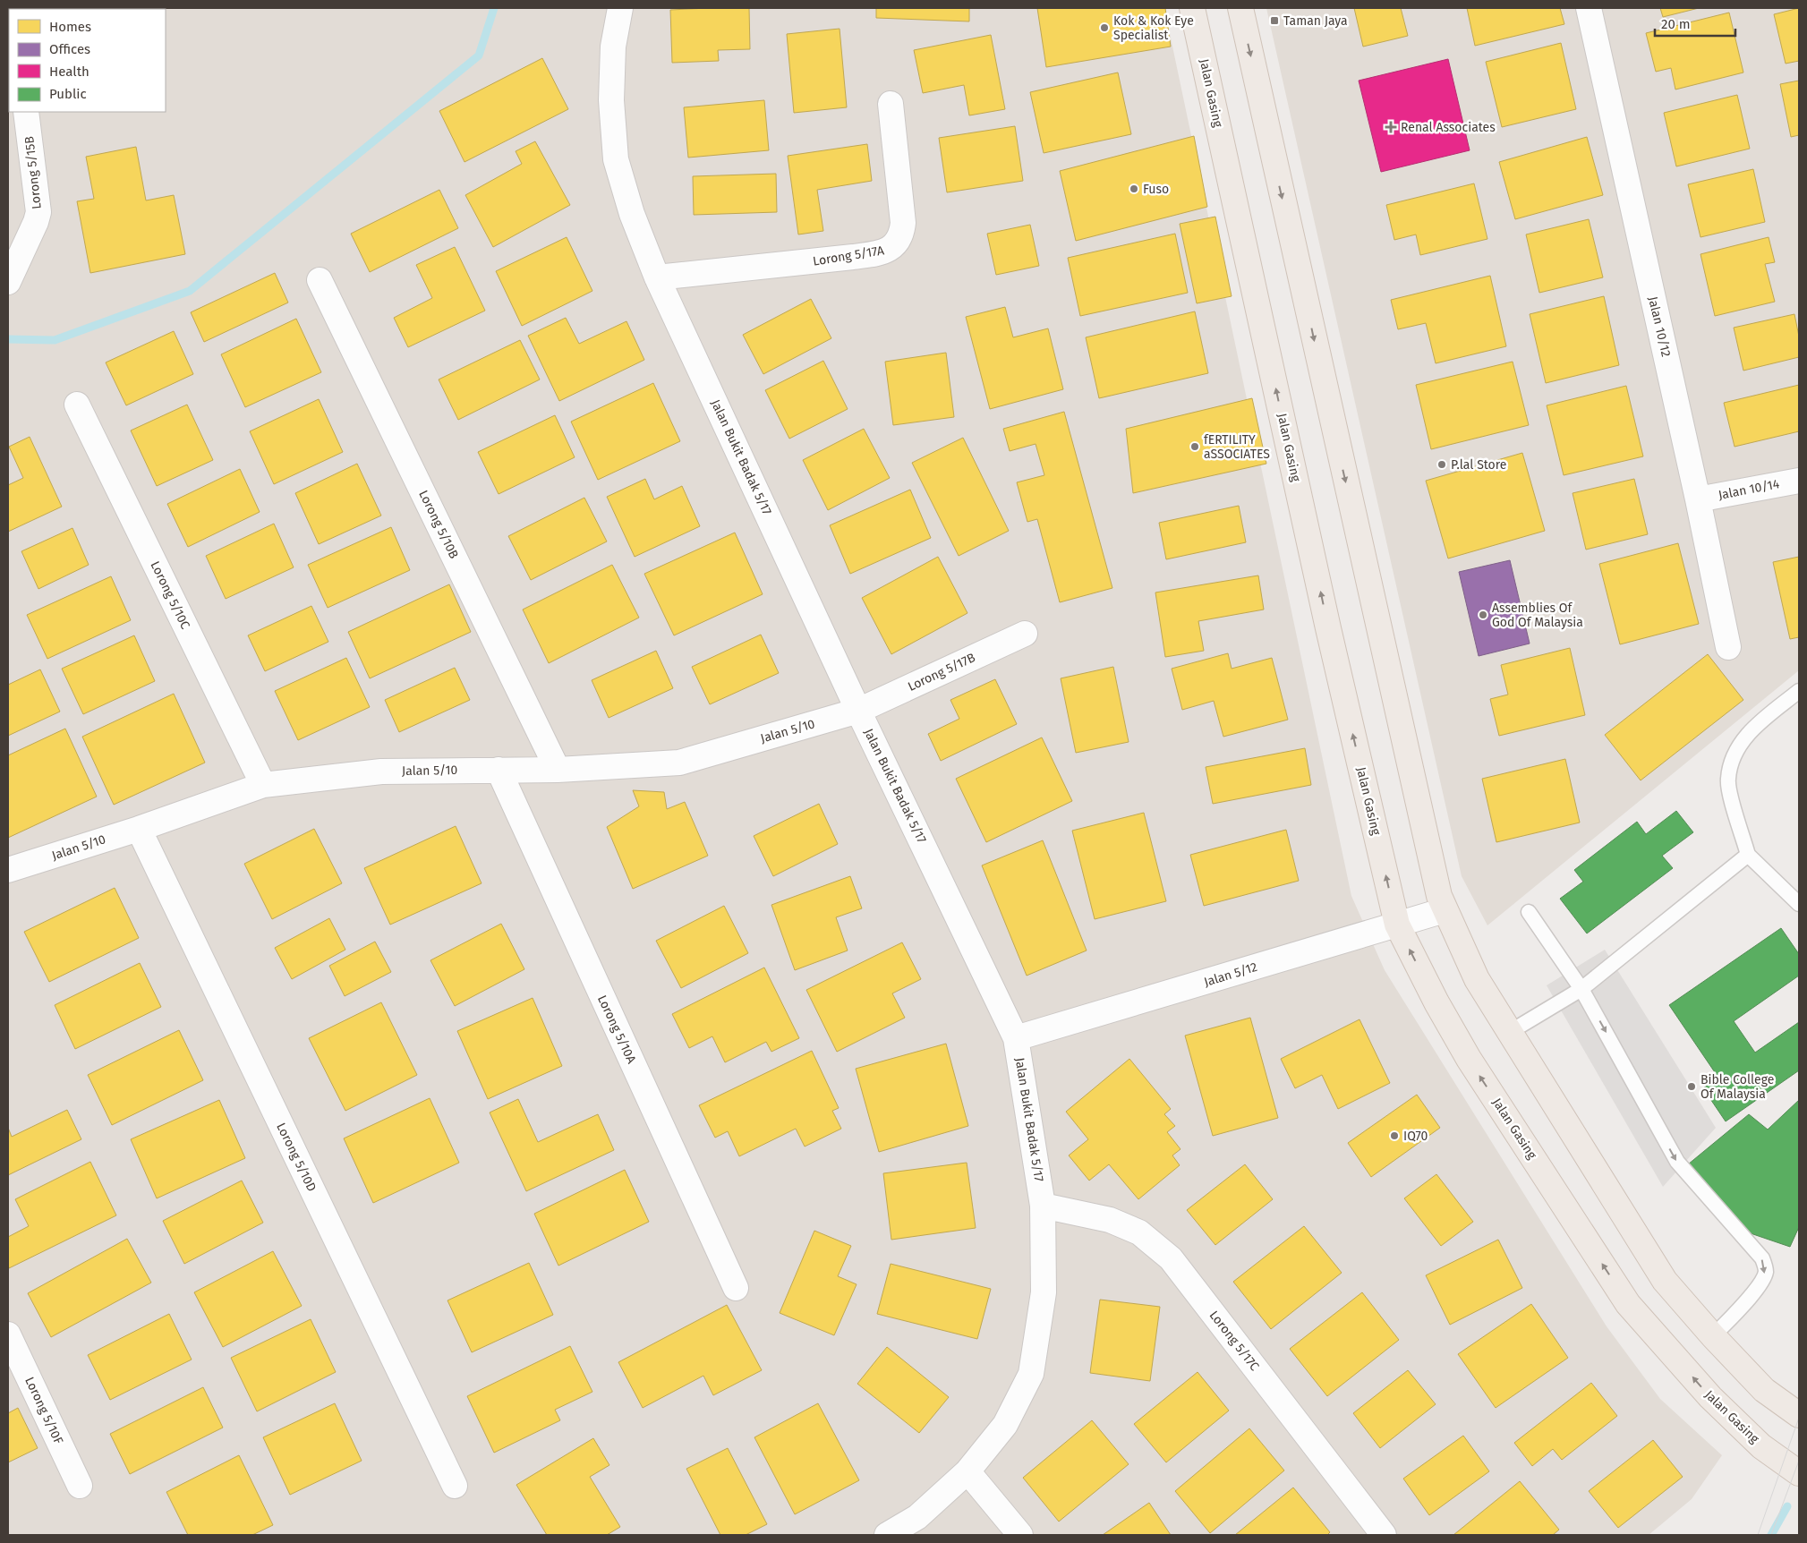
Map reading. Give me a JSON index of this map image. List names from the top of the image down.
{
  "streets": {
    "main road": ["Jalan Gasing"],
    "street": [
      "Lorong 5/15B",
      "Lorong 5/17A",
      "Jalan 10/12",
      "Jalan Bukit Badak 5/17",
      "Jalan 10/14",
      "Lorong 5/10B",
      "Lorong 5/10C",
      "Lorong 5/17B",
      "Jalan 5/10",
      "Jalan 5/12",
      "Lorong 5/10A",
      "Lorong 5/10D",
      "Lorong 5/17C",
      "Lorong 5/10F"
    ]
  },
  "crossings": [
    ["Jalan Gasing", "Jalan 5/12"],
    ["Lorong 5/17A", "Jalan Bukit Badak 5/17"],
    ["Jalan 10/12", "Jalan 10/14"],
    ["Jalan Bukit Badak 5/17", "Lorong 5/17B"],
    ["Jalan Bukit Badak 5/17", "Jalan 5/10"],
    ["Jalan Bukit Badak 5/17", "Jalan 5/12"],
    ["Jalan Bukit Badak 5/17", "Lorong 5/17C"],
    ["Lorong 5/10B", "Jalan 5/10"],
    ["Lorong 5/10C", "Jalan 5/10"],
    ["Lorong 5/17B", "Jalan 5/10"],
    ["Jalan 5/10", "Lorong 5/10A"],
    ["Jalan 5/10", "Lorong 5/10D"]
  ],
  "places": {
    "transit": ["Taman Jaya"],
    "other": [
      "Kok & Kok Eye Specialist",
      "Fuso",
      "fERTILITY aSSOCIATES",
      "P.lal Store",
      "Assemblies Of God Of Malaysia",
      "Bible College Of Malaysia",
      "IQ70"
    ],
    "health": ["Renal Associates"]
  },
  "legend": [
    "Homes",
    "Offices",
    "Health",
    "Public"
  ],
  "scale_bar": "20 m"
}
